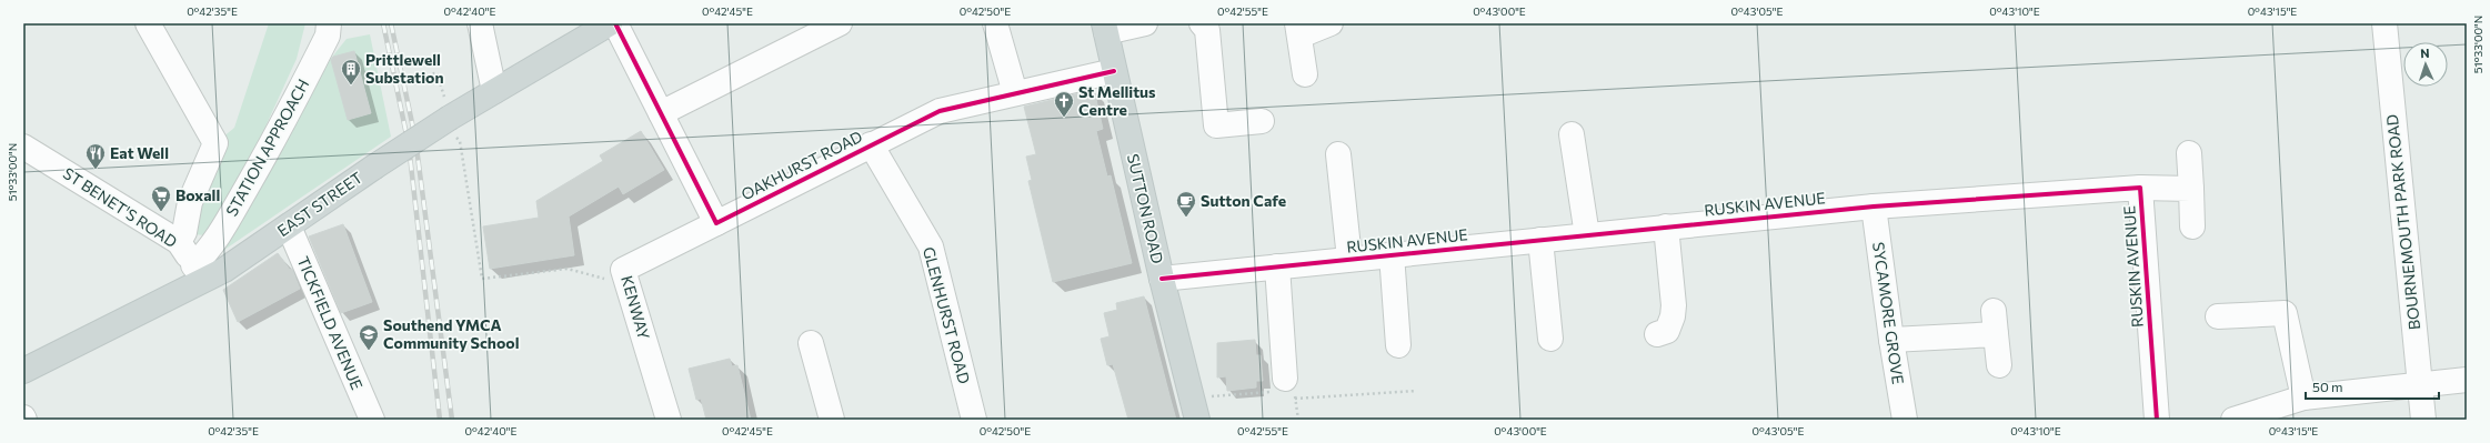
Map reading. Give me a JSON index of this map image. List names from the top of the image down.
{
  "streets": {
    "main road": ["EAST STREET", "SUTTON ROAD"],
    "street": [
      "STATION APPROACH",
      "OAKHURST ROAD",
      "RUSKIN AVENUE",
      "ST BENET'S ROAD",
      "BOURNEMOUTH PARK ROAD",
      "KENWAY",
      "SYCAMORE GROVE",
      "GLENHURST ROAD",
      "TICKFIELD AVENUE"
    ]
  },
  "crossings": [
    ["STATION APPROACH", "EAST STREET"],
    ["STATION APPROACH", "ST BENET'S ROAD"],
    ["OAKHURST ROAD", "SUTTON ROAD"],
    ["OAKHURST ROAD", "KENWAY"],
    ["OAKHURST ROAD", "GLENHURST ROAD"],
    ["EAST STREET", "ST BENET'S ROAD"],
    ["EAST STREET", "TICKFIELD AVENUE"],
    ["RUSKIN AVENUE", "SUTTON ROAD"],
    ["RUSKIN AVENUE", "SYCAMORE GROVE"]
  ],
  "places": {
    "building": ["Prittlewell Substation"],
    "church": ["St Mellitus Centre"],
    "restaurant": ["Eat Well"],
    "supermarket": ["Boxall"],
    "cafe": ["Sutton Cafe"],
    "school or university": ["Southend YMCA Community School"]
  },
  "scale_bar": "50 m",
  "north": "top",
  "coordinates": [
    "0°42'35\"E",
    "0°42'40\"E",
    "0°42'45\"E",
    "0°42'50\"E",
    "0°42'55\"E",
    "0°43'00\"E",
    "0°43'05\"E",
    "0°43'10\"E",
    "0°43'15\"E",
    "51°33'00\"N"
  ]
}
